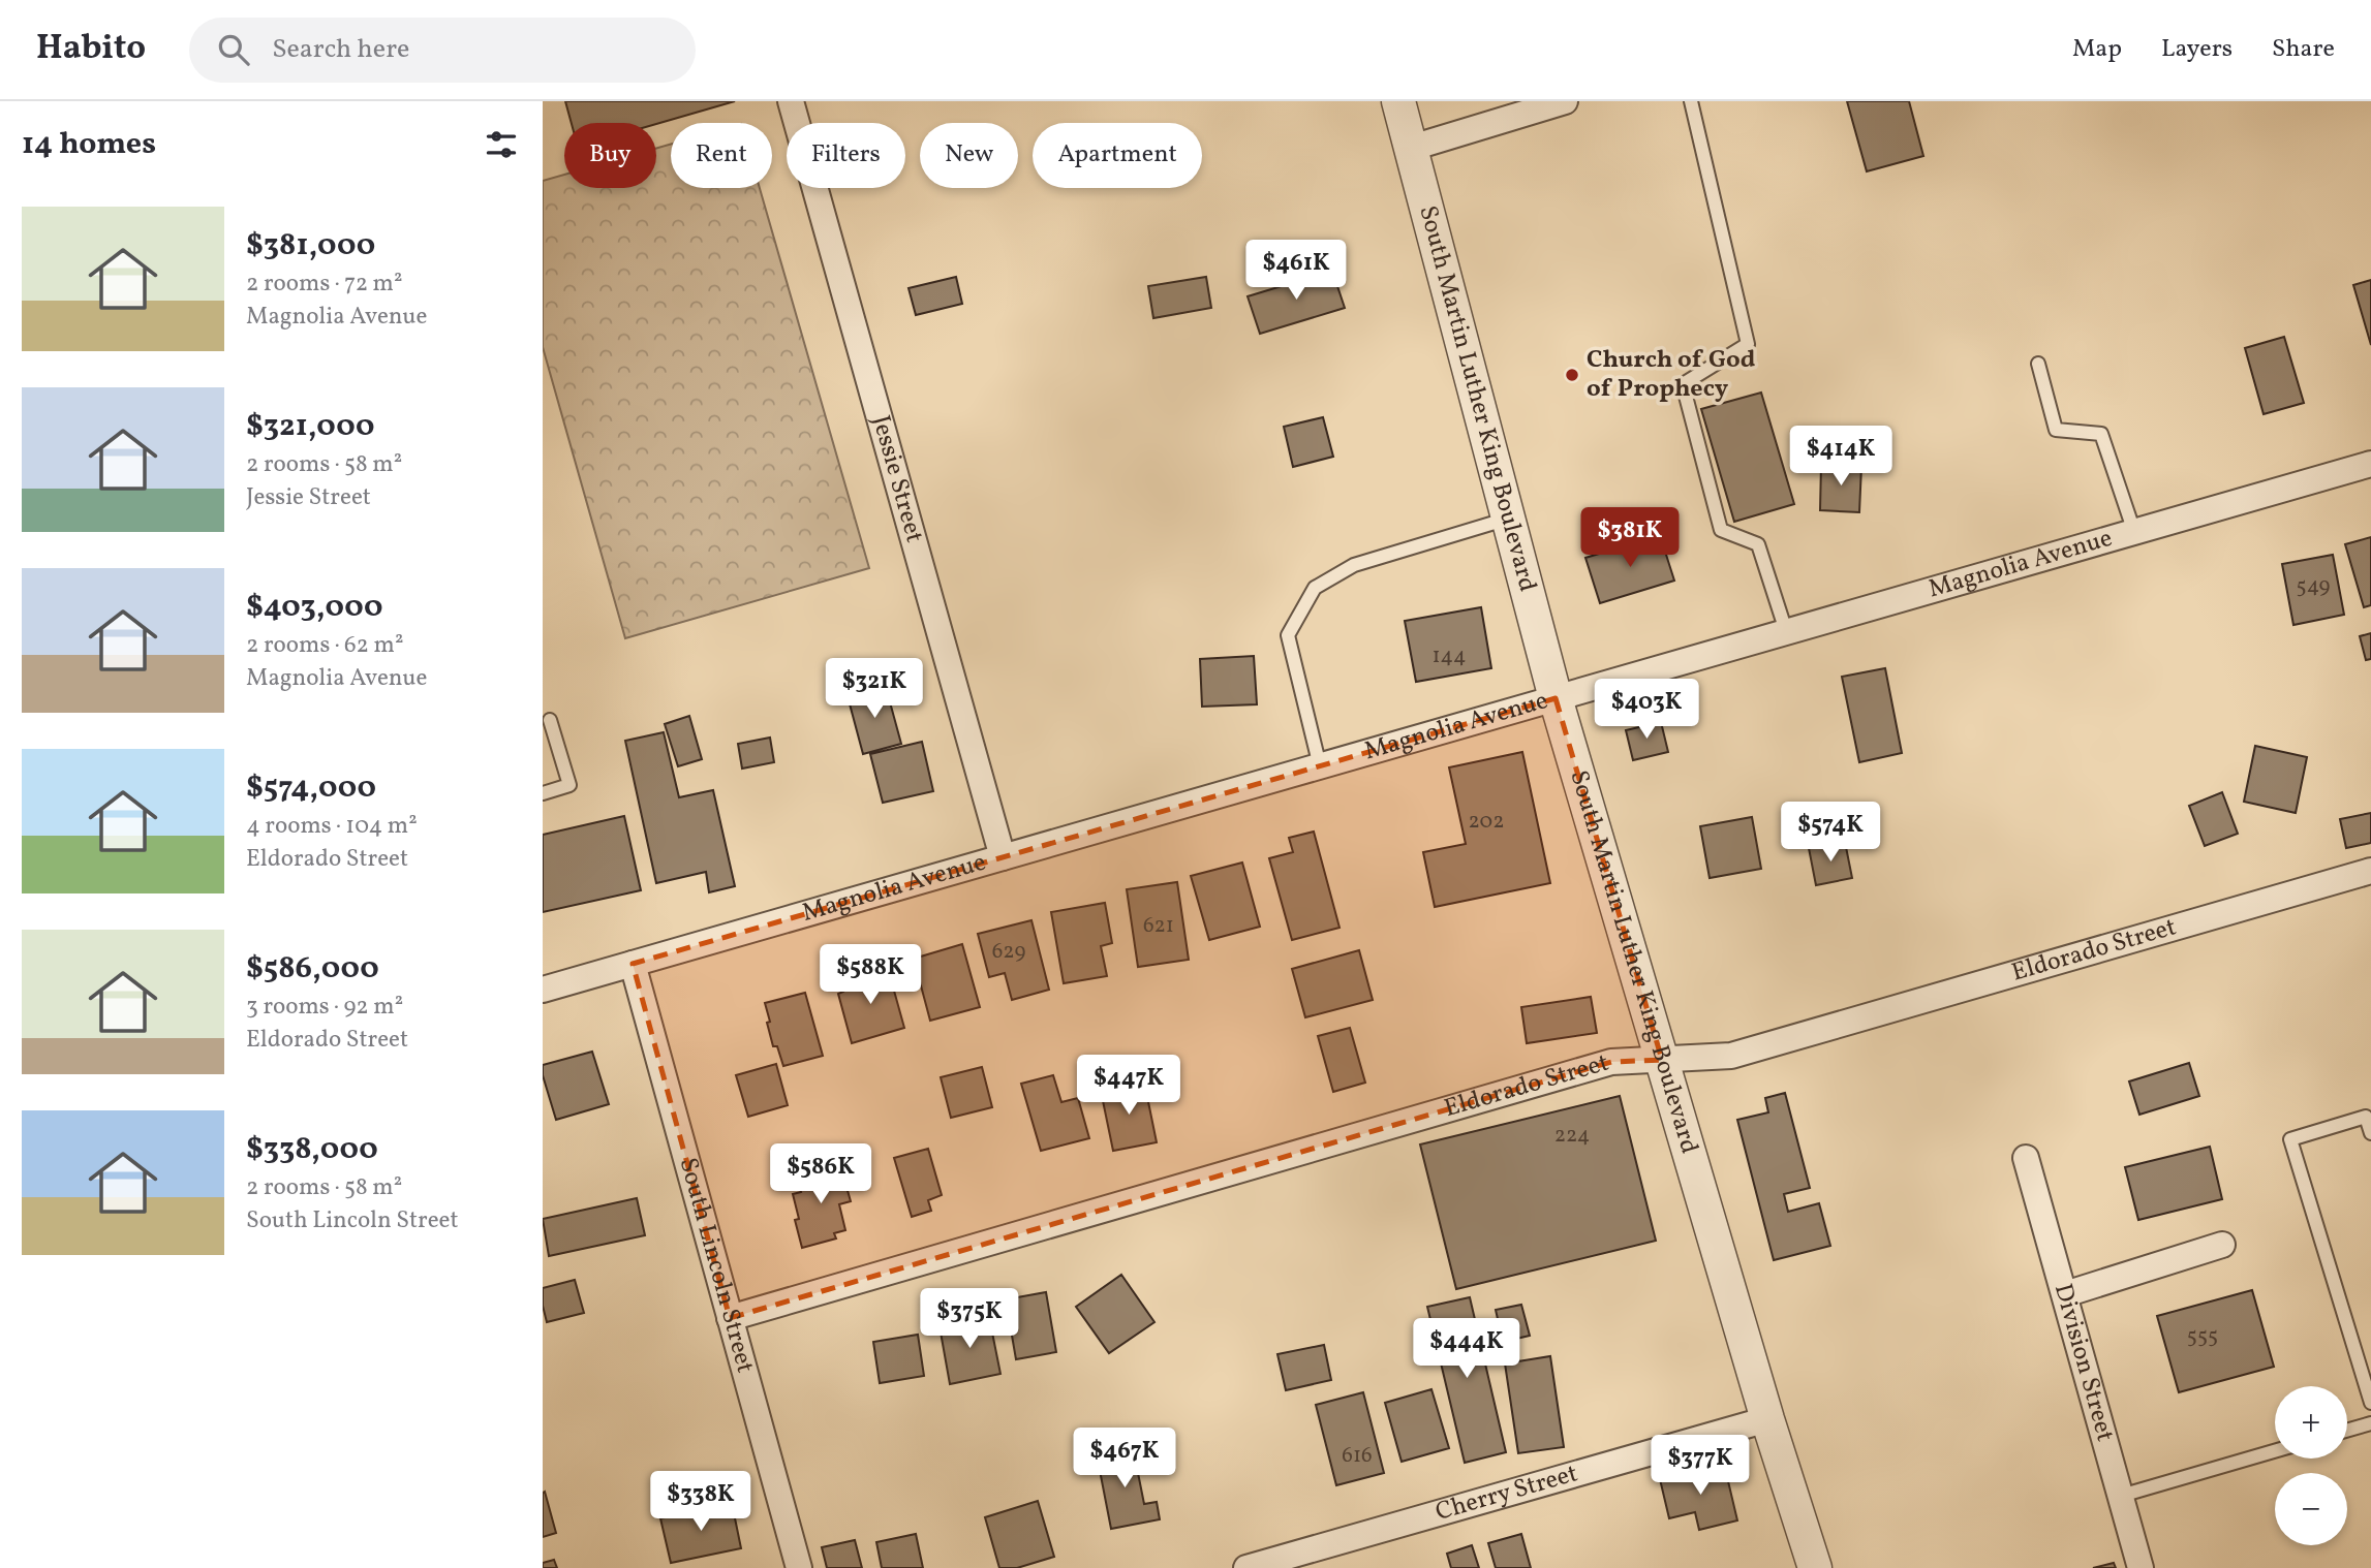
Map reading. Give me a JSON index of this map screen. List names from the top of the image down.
{
  "streets": {
    "street": [
      "South Martin Luther King Boulevard",
      "Jessie Street",
      "Magnolia Avenue",
      "Eldorado Street",
      "South Lincoln Street",
      "Division Street",
      "Cherry Street"
    ]
  },
  "crossings": [
    ["South Martin Luther King Boulevard", "Magnolia Avenue"],
    ["South Martin Luther King Boulevard", "Eldorado Street"],
    ["South Martin Luther King Boulevard", "Cherry Street"],
    ["Jessie Street", "Magnolia Avenue"],
    ["Magnolia Avenue", "South Lincoln Street"],
    ["Eldorado Street", "South Lincoln Street"]
  ],
  "places": ["Church of God of Prophecy"],
  "house_numbers": [
    "549",
    "144",
    "202",
    "621",
    "629",
    "224",
    "555",
    "616"
  ],
  "page": {
    "header": "Habito",
    "search": "Search here",
    "nav": ["Map", "Layers", "Share"],
    "heading": "14 homes",
    "chip": [
      "Buy",
      "Rent",
      "Filters",
      "New",
      "Apartment"
    ],
    "list": [
      {
        "name": "$381,000",
        "note": "2 rooms · 72 m² · Magnolia Avenue"
      },
      {
        "name": "$321,000",
        "note": "2 rooms · 58 m² · Jessie Street"
      },
      {
        "name": "$403,000",
        "note": "2 rooms · 62 m² · Magnolia Avenue"
      },
      {
        "name": "$574,000",
        "note": "4 rooms · 104 m² · Eldorado Street"
      },
      {
        "name": "$586,000",
        "note": "3 rooms · 92 m² · Eldorado Street"
      },
      {
        "name": "$338,000",
        "note": "2 rooms · 58 m² · South Lincoln Street"
      }
    ],
    "price": [
      "$461K",
      "$414K",
      "$381K",
      "$321K",
      "$403K",
      "$574K",
      "$588K",
      "$447K",
      "$586K",
      "$375K",
      "$444K",
      "$467K",
      "$377K",
      "$338K"
    ],
    "map_buttons": ["+", "−"]
  }
}
